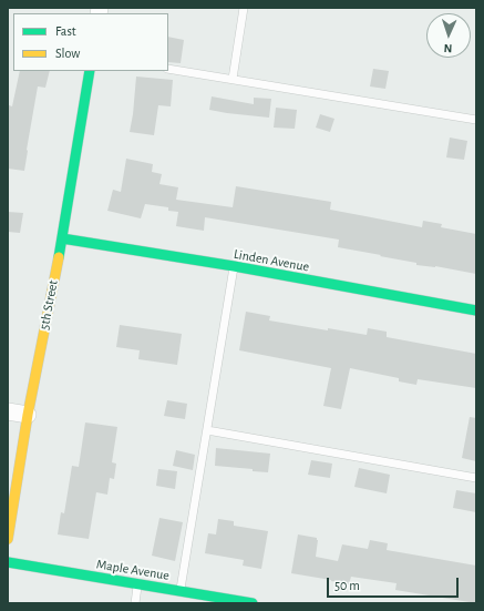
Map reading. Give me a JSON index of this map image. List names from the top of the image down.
{
  "streets": {
    "street": ["Linden Avenue", "5th Street", "Maple Avenue"]
  },
  "crossings": [
    ["Linden Avenue", "5th Street"]
  ],
  "legend": ["Fast", "Slow"],
  "scale_bar": "50 m",
  "north": "bottom"
}
